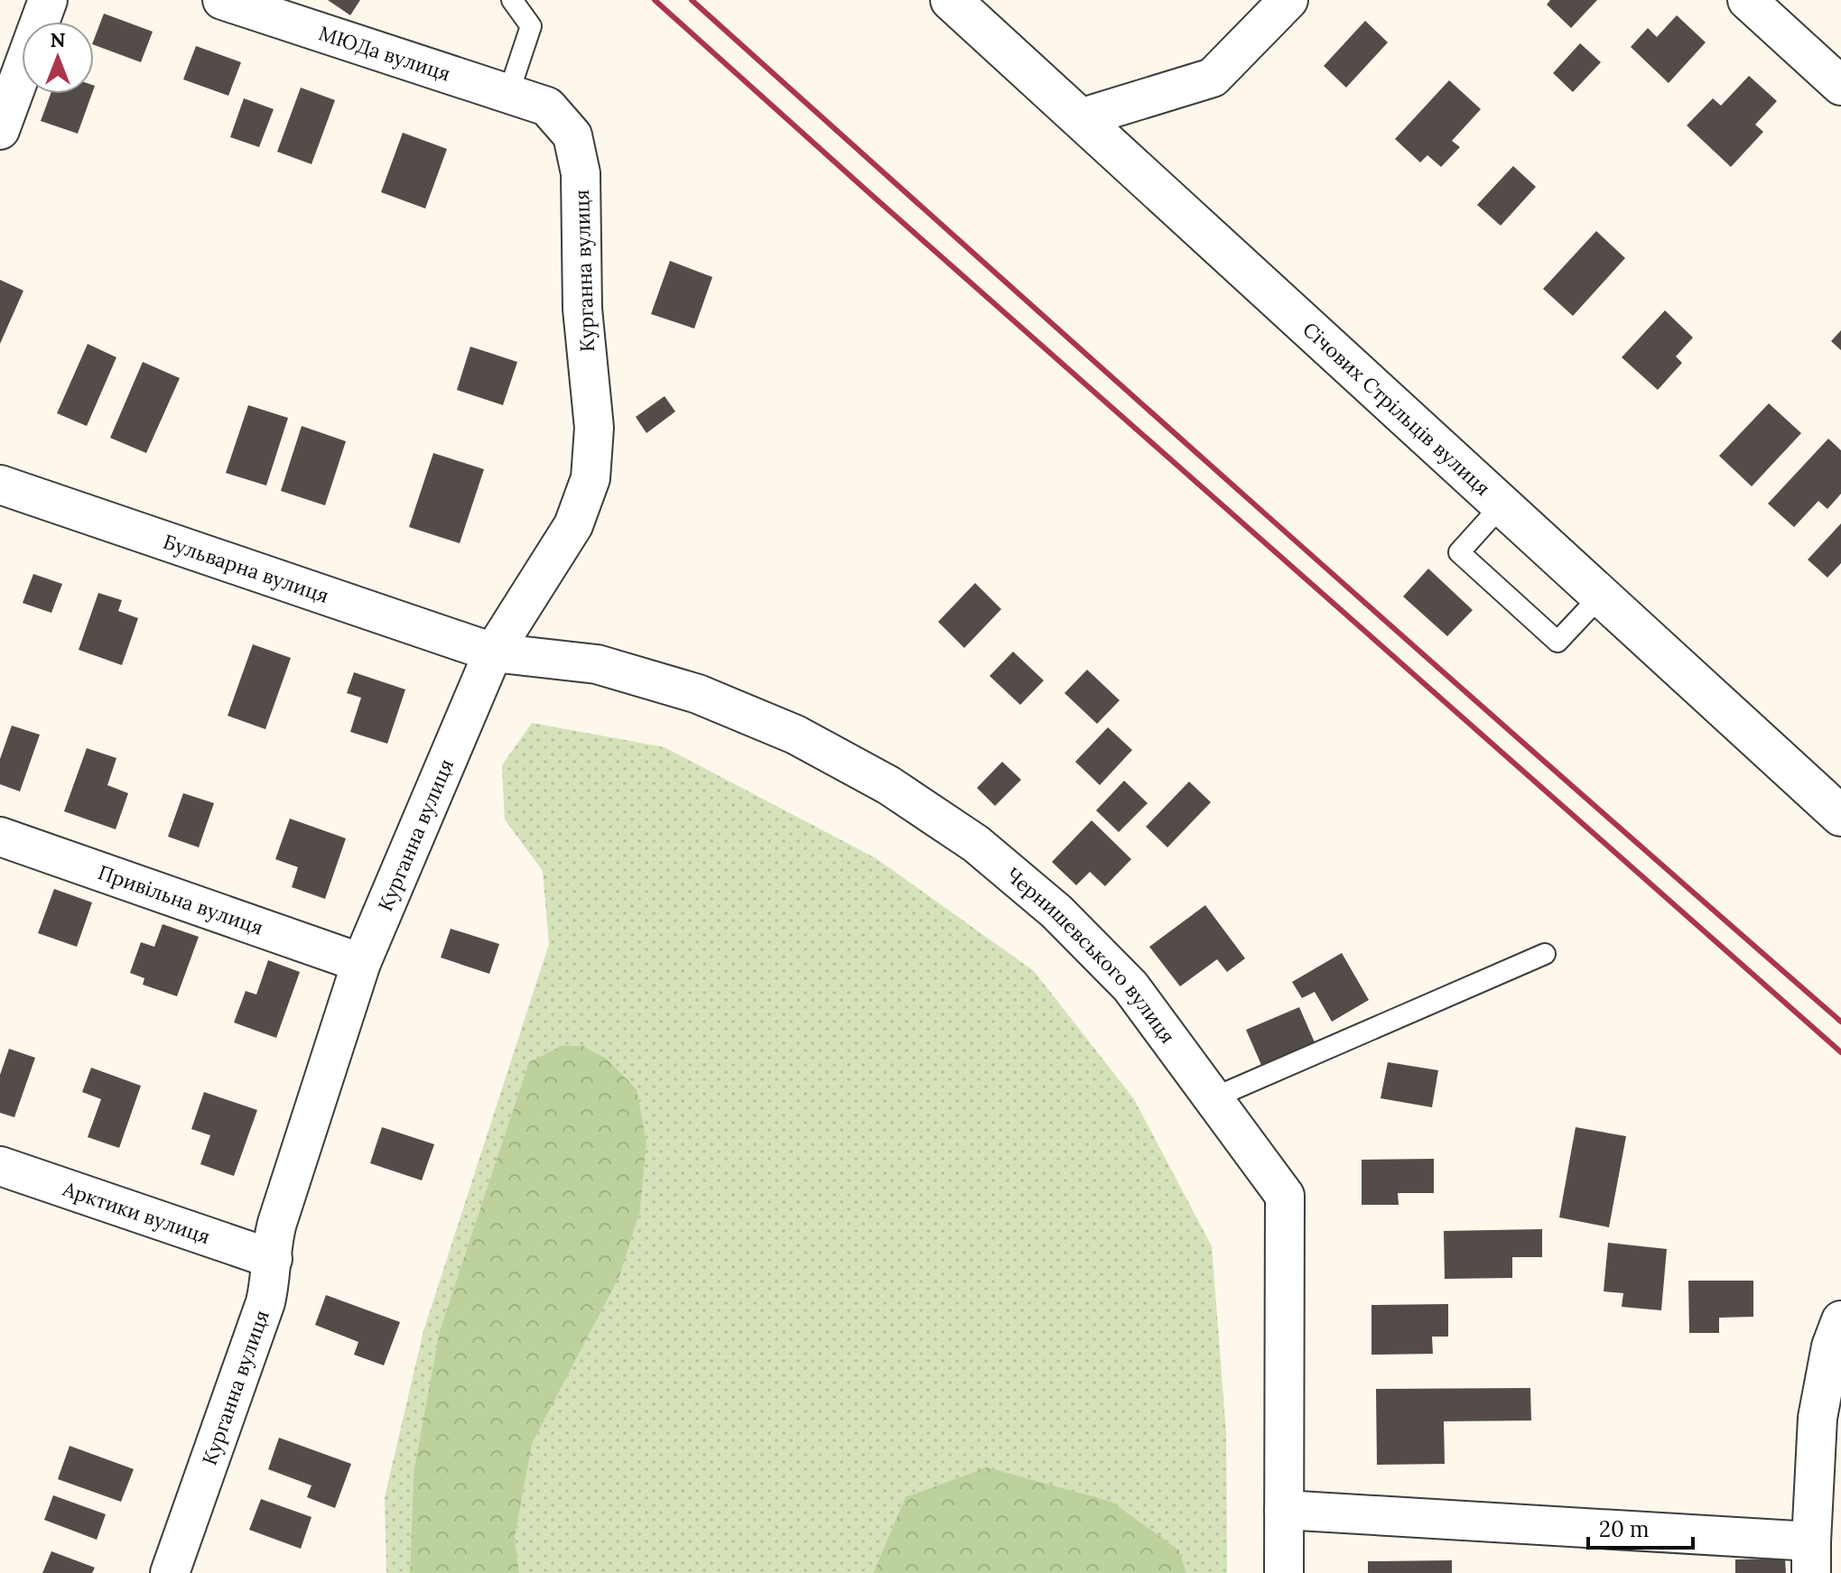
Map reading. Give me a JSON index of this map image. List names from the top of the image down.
{
  "streets": {
    "street": [
      "МЮДа вулиця",
      "Курганна вулиця",
      "Січових Стрільців вулиця",
      "Бульварна вулиця",
      "Привільна вулиця",
      "Чернишевського вулиця",
      "Арктики вулиця"
    ]
  },
  "crossings": [
    ["МЮДа вулиця", "Курганна вулиця"],
    ["Курганна вулиця", "Бульварна вулиця"],
    ["Курганна вулиця", "Привільна вулиця"],
    ["Курганна вулиця", "Чернишевського вулиця"],
    ["Курганна вулиця", "Арктики вулиця"],
    ["Бульварна вулиця", "Чернишевського вулиця"]
  ],
  "scale_bar": "20 m",
  "north": "top"
}
